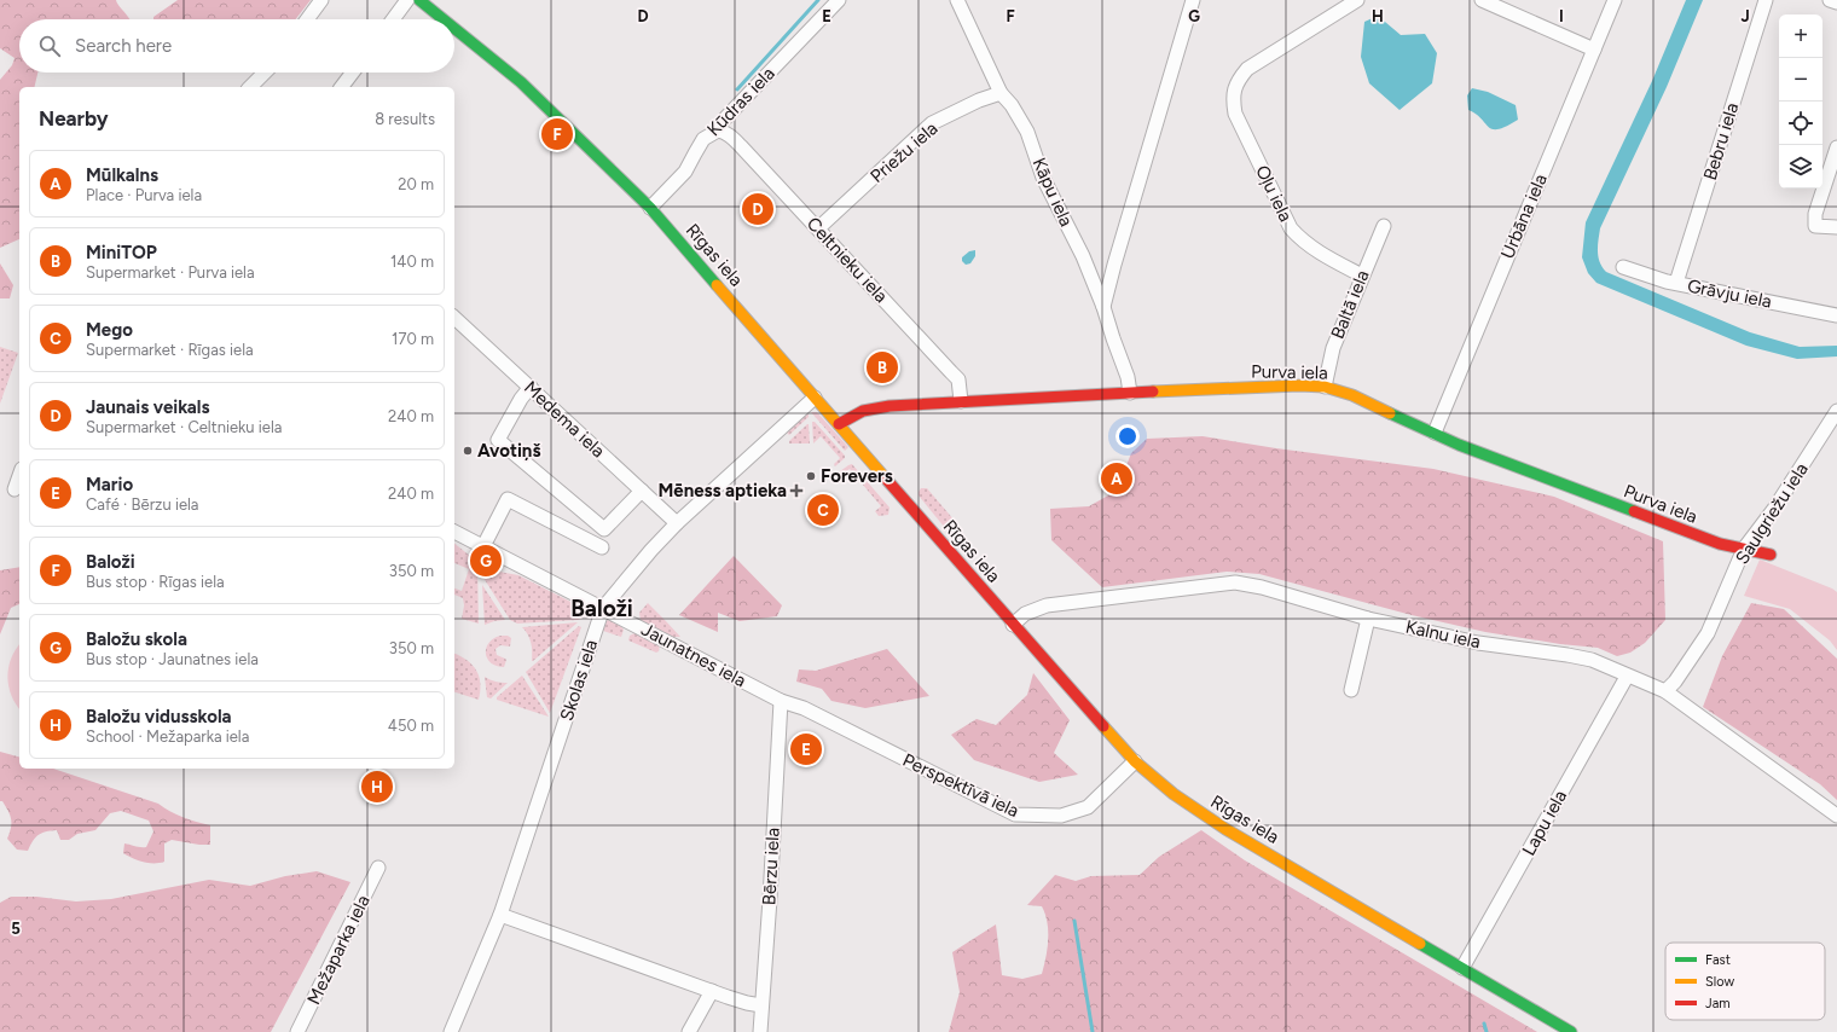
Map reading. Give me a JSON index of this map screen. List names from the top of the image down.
{
  "streets": {
    "main road": ["Rīgas iela", "Purva iela"],
    "street": [
      "Kūdras iela",
      "Bebru iela",
      "Priežu iela",
      "Kāpu iela",
      "Oļu iela",
      "Urbāna iela",
      "Celtnieku iela",
      "Grāvju iela",
      "Baltā iela",
      "Medema iela",
      "Saulgriežu iela",
      "Kalnu iela",
      "Jaunatnes iela",
      "Skolas iela",
      "Perspektīvā iela",
      "Lapu iela",
      "Bērzu iela",
      "Mežaparka iela"
    ]
  },
  "crossings": [
    ["Kūdras iela", "Rīgas iela"],
    ["Kūdras iela", "Celtnieku iela"],
    ["Bebru iela", "Grāvju iela"],
    ["Priežu iela", "Kāpu iela"],
    ["Priežu iela", "Celtnieku iela"],
    ["Kāpu iela", "Purva iela"],
    ["Oļu iela", "Baltā iela"],
    ["Urbāna iela", "Purva iela"],
    ["Rīgas iela", "Purva iela"],
    ["Rīgas iela", "Kalnu iela"],
    ["Rīgas iela", "Skolas iela"],
    ["Rīgas iela", "Perspektīvā iela"],
    ["Rīgas iela", "Lapu iela"],
    ["Celtnieku iela", "Purva iela"],
    ["Baltā iela", "Purva iela"],
    ["Purva iela", "Saulgriežu iela"],
    ["Medema iela", "Skolas iela"],
    ["Saulgriežu iela", "Kalnu iela"],
    ["Kalnu iela", "Lapu iela"],
    ["Jaunatnes iela", "Skolas iela"],
    ["Jaunatnes iela", "Perspektīvā iela"],
    ["Jaunatnes iela", "Bērzu iela"],
    ["Perspektīvā iela", "Bērzu iela"]
  ],
  "districts": ["Baloži"],
  "places": {
    "other": ["Avotiņš", "Forevers"],
    "health": ["Mēness aptieka"]
  },
  "legend": ["Fast", "Slow", "Jam"],
  "page": {
    "map_buttons": ["+", "−"],
    "search": "Search here",
    "heading": ["Nearby", "8 results"],
    "pins": [
      "F",
      "D",
      "B",
      "A",
      "C",
      "G",
      "E",
      "H"
    ],
    "list": [
      {
        "mark": "A",
        "name": "Mūlkalns",
        "note": "Place · Purva iela",
        "value": "20 m"
      },
      {
        "mark": "B",
        "name": "MiniTOP",
        "note": "Supermarket · Purva iela",
        "value": "140 m"
      },
      {
        "mark": "C",
        "name": "Mego",
        "note": "Supermarket · Rīgas iela",
        "value": "170 m"
      },
      {
        "mark": "D",
        "name": "Jaunais veikals",
        "note": "Supermarket · Celtnieku iela",
        "value": "240 m"
      },
      {
        "mark": "E",
        "name": "Mario",
        "note": "Café · Bērzu iela",
        "value": "240 m"
      },
      {
        "mark": "F",
        "name": "Baloži",
        "note": "Bus stop · Rīgas iela",
        "value": "350 m"
      },
      {
        "mark": "G",
        "name": "Baložu skola",
        "note": "Bus stop · Jaunatnes iela",
        "value": "350 m"
      },
      {
        "mark": "H",
        "name": "Baložu vidusskola",
        "note": "School · Mežaparka iela",
        "value": "450 m"
      }
    ]
  },
  "grid": {
    "columns": [
      "D",
      "E",
      "F",
      "G",
      "H",
      "I",
      "J"
    ],
    "rows": ["5"]
  }
}
